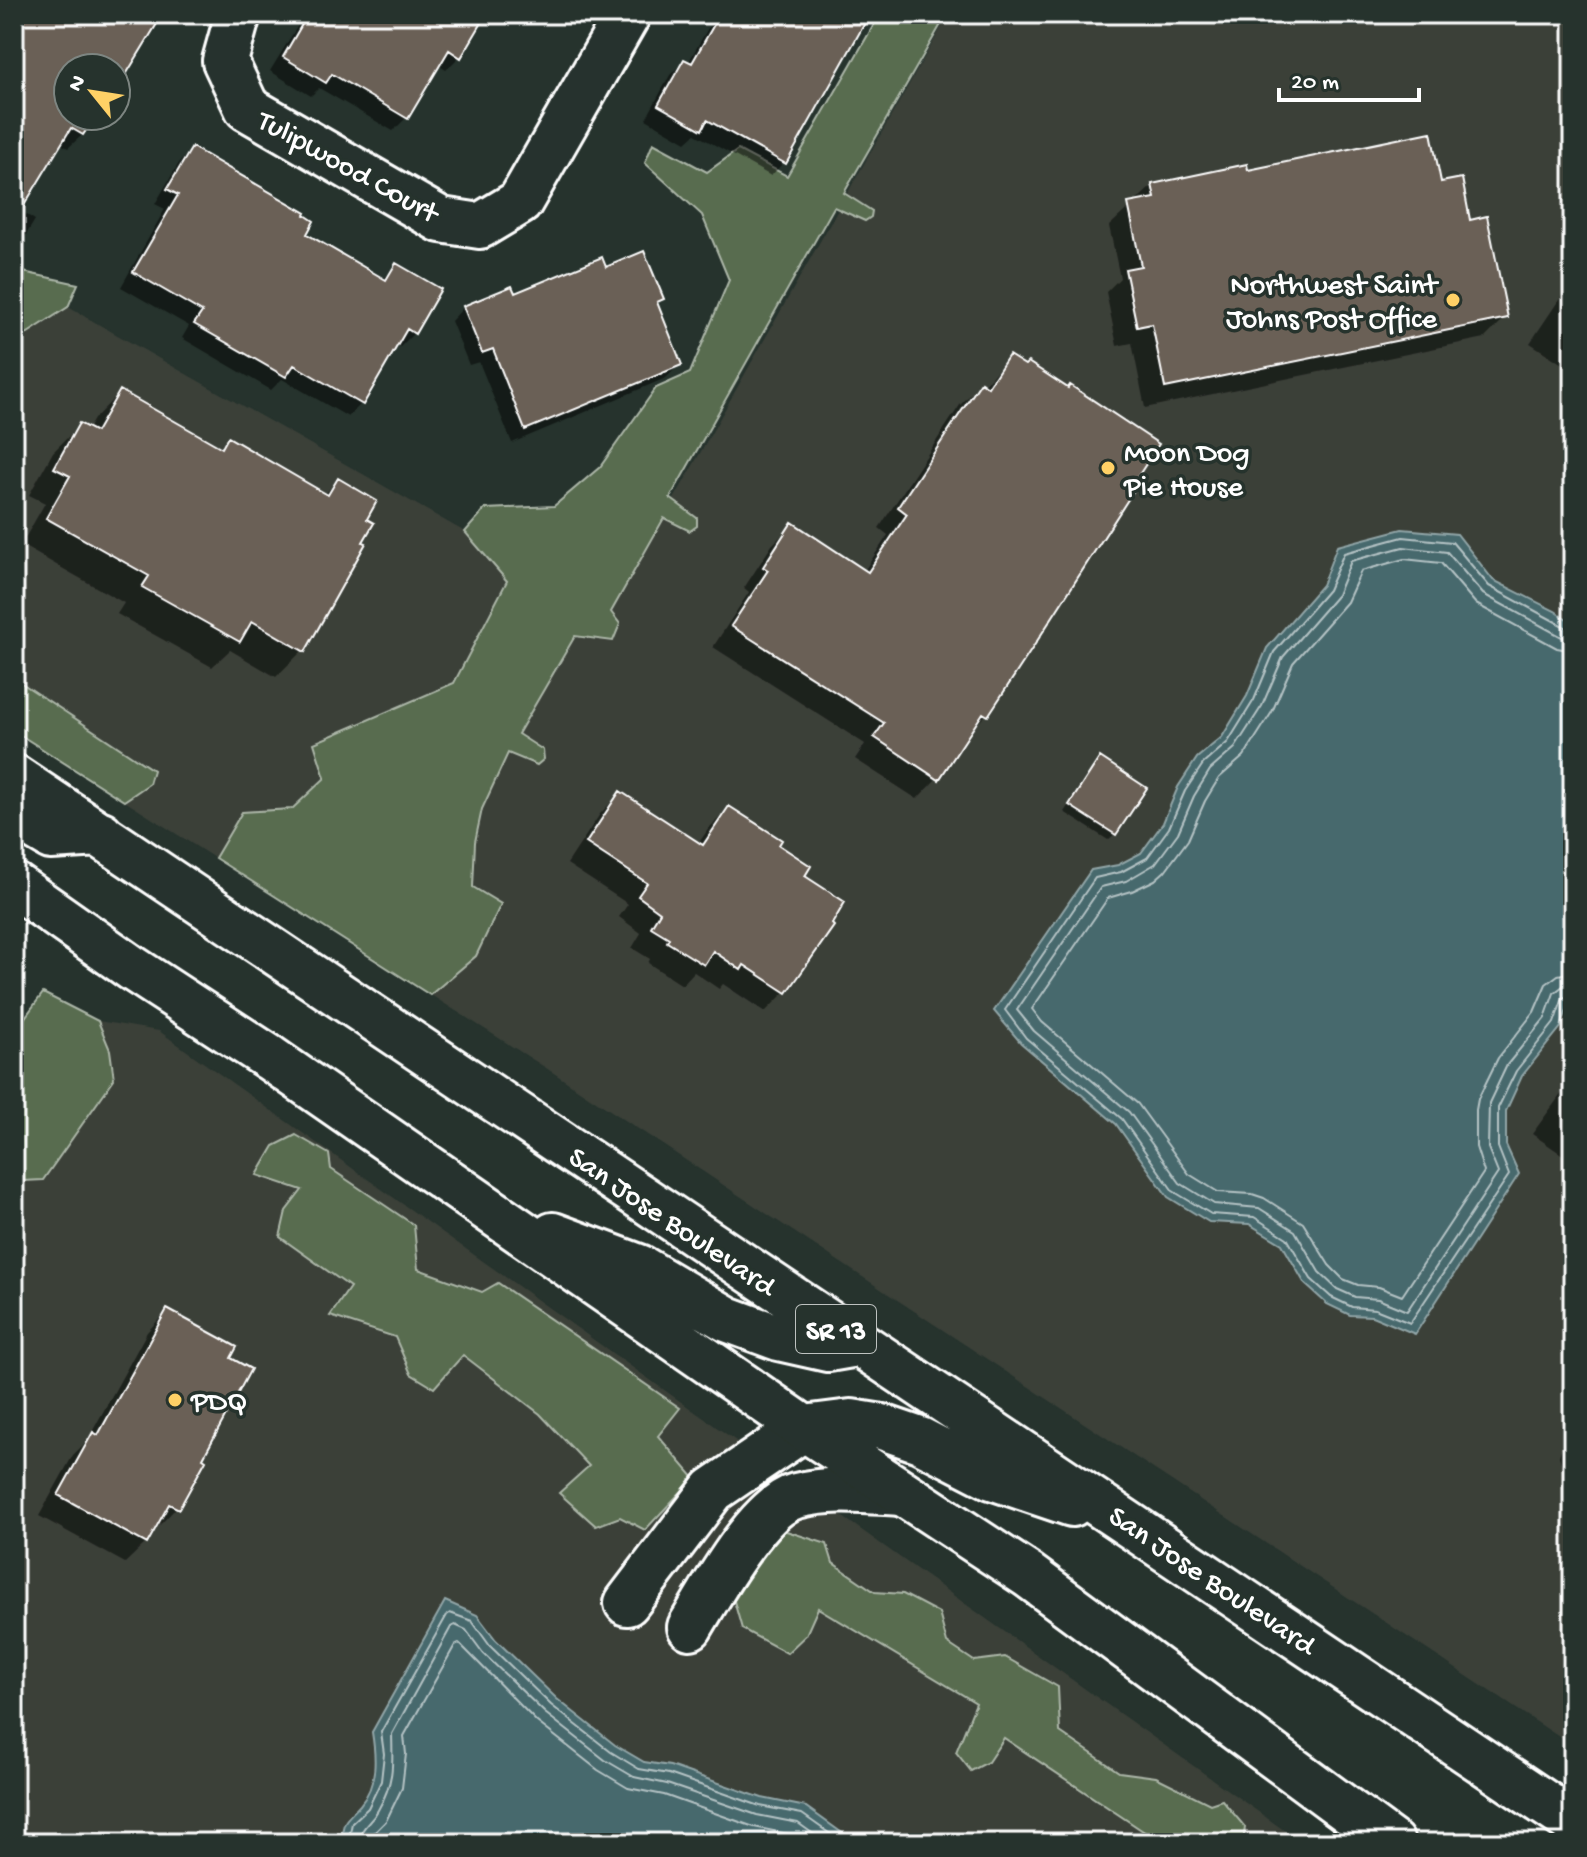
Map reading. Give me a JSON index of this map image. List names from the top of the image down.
{
  "streets": {
    "main road": ["Tulipwood Court", "San Jose Boulevard", "SR 13"]
  },
  "places": ["Northwest Saint Johns Post Office", "Moon Dog Pie House", "PDQ"],
  "scale_bar": "20 m",
  "north": "top left"
}
